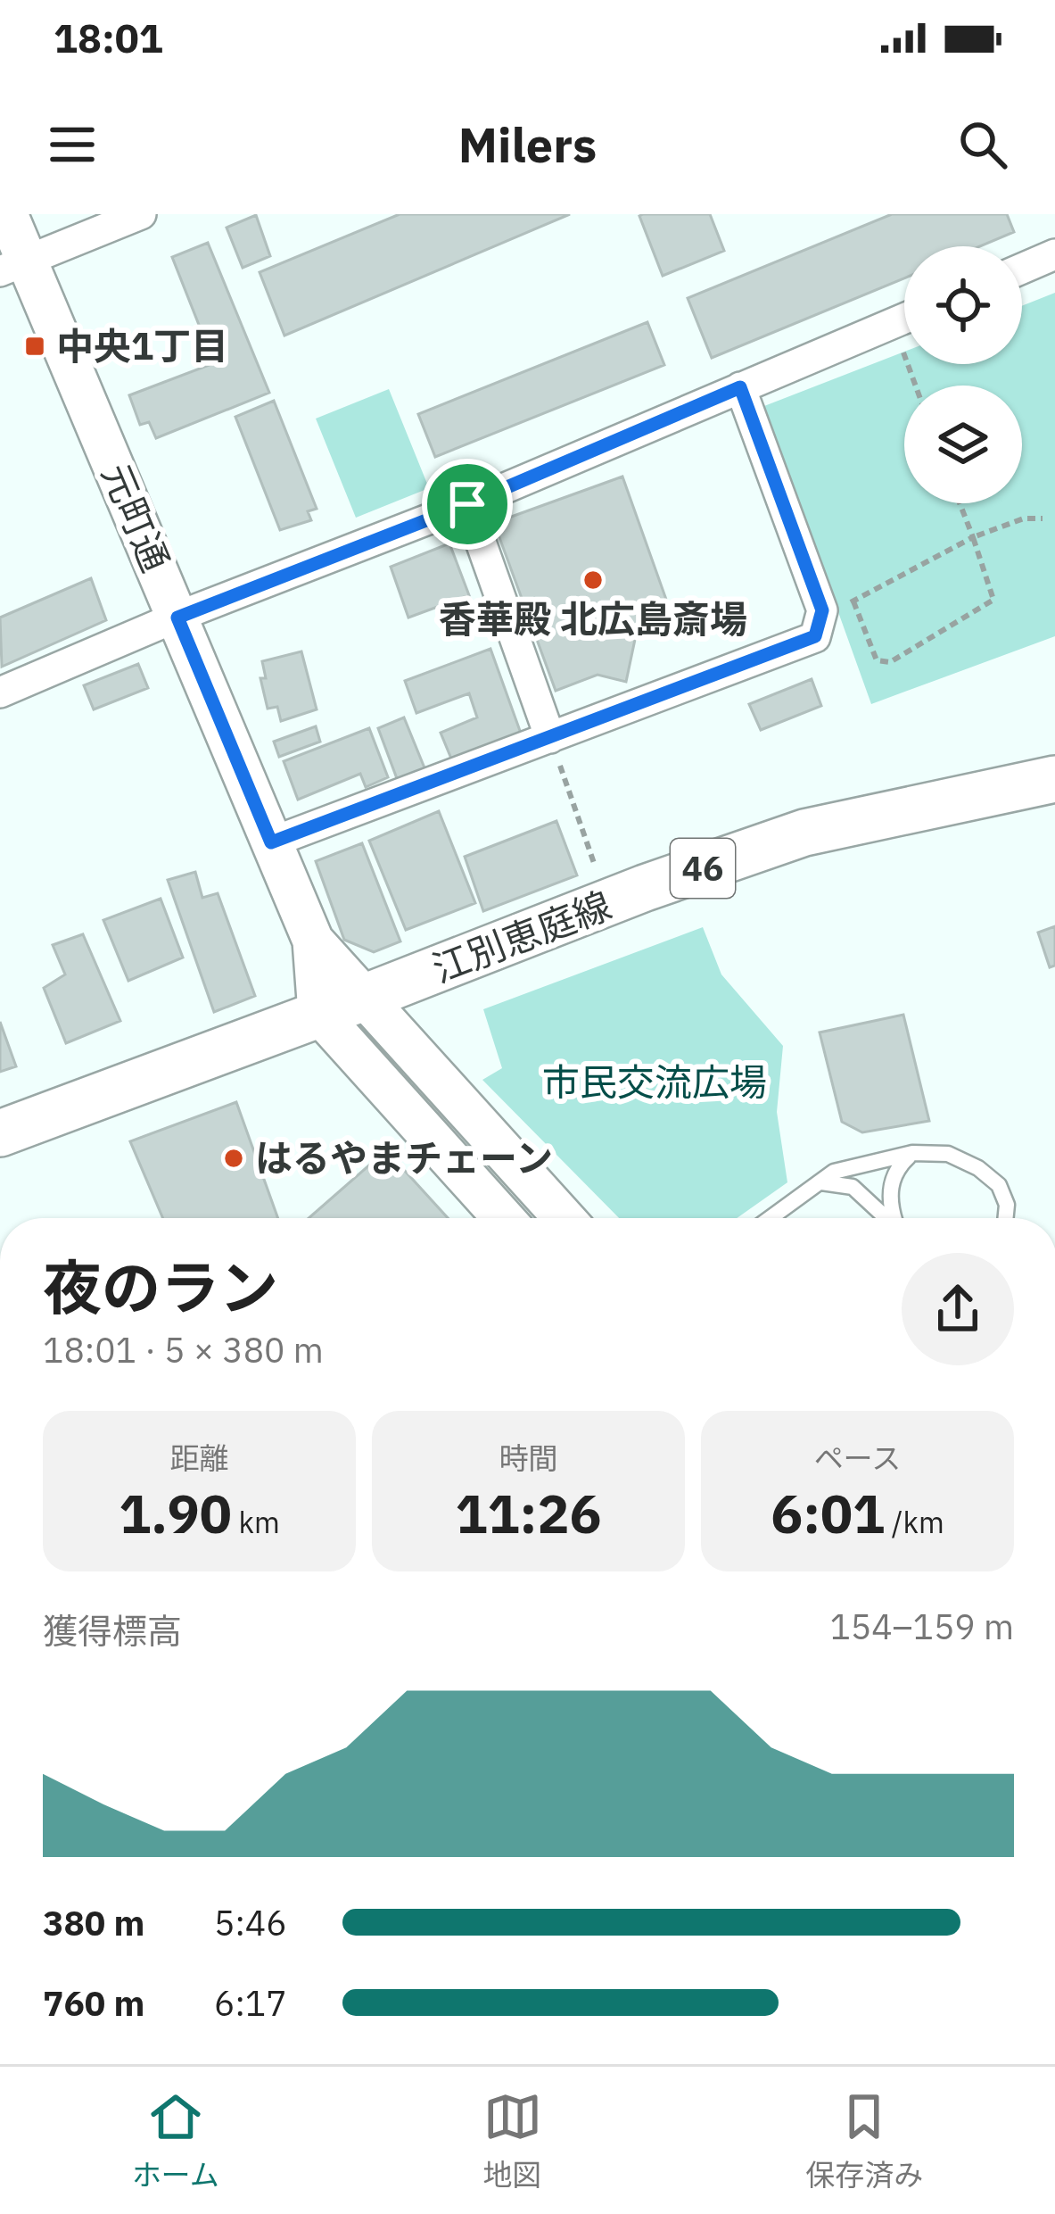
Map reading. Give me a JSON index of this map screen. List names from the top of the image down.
{
  "streets": {
    "main road": ["46", "江別恵庭線"],
    "street": ["元町通"]
  },
  "parks": ["市民交流広場"],
  "places": {
    "transit": ["中央1丁目"],
    "other": ["香華殿 北広島斎場", "はるやまチェーン"]
  },
  "page": {
    "status": "18:01",
    "header": "Milers",
    "heading": ["夜のラン", "18:01 · 5 × 380 m"],
    "stats": [
      ["距離", "1.90 km"],
      ["時間", "11:26"],
      ["ペース", "6:01 /km"]
    ],
    "chart": ["獲得標高", "154–159 m"],
    "list": [
      {
        "name": "380 m",
        "note": "5:46"
      },
      {
        "name": "760 m",
        "note": "6:17"
      }
    ],
    "tabs": ["ホーム", "地図", "保存済み"]
  }
}
